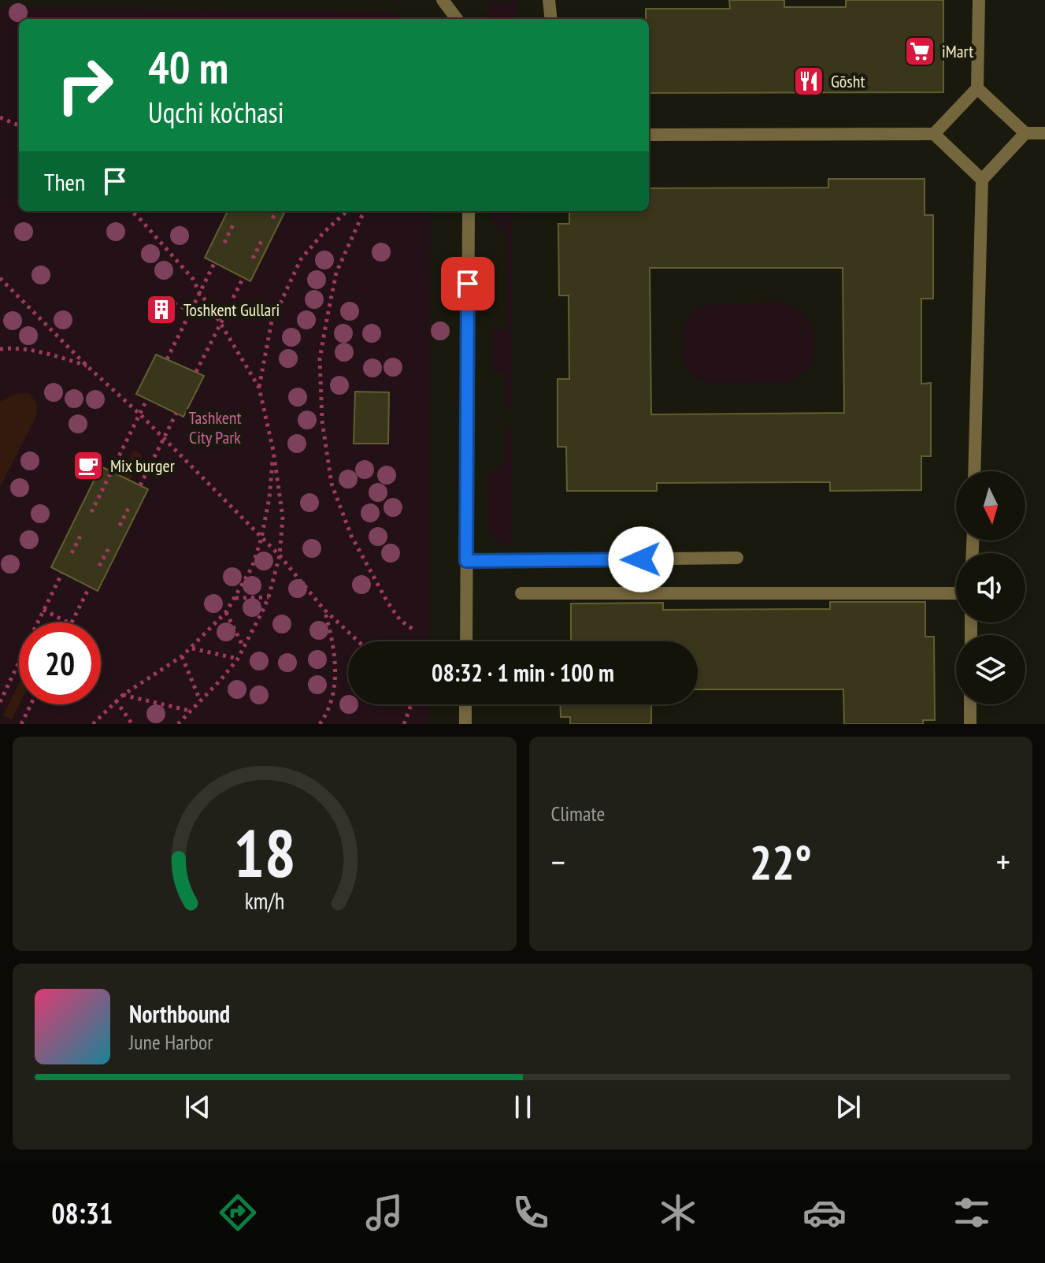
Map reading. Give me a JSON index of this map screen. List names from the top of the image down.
{
  "parks": ["Tashkent City Park"],
  "places": {
    "supermarket": ["iMart"],
    "restaurant": ["Gōsht"],
    "building": ["Toshkent Gullari"],
    "cafe": ["Mix burger"]
  },
  "north": "bottom",
  "page": {
    "turn": ["40 m", "Uqchi ko'chasi"],
    "then": "Then",
    "limit": "20",
    "trip": "08:32 · 1 min · 100 m",
    "tile": "Climate",
    "heat": ["−", "22°", "+"],
    "song": ["Northbound", "June Harbor"],
    "tabs": "08:31",
    "gauge": ["18", "km/h"]
  }
}
